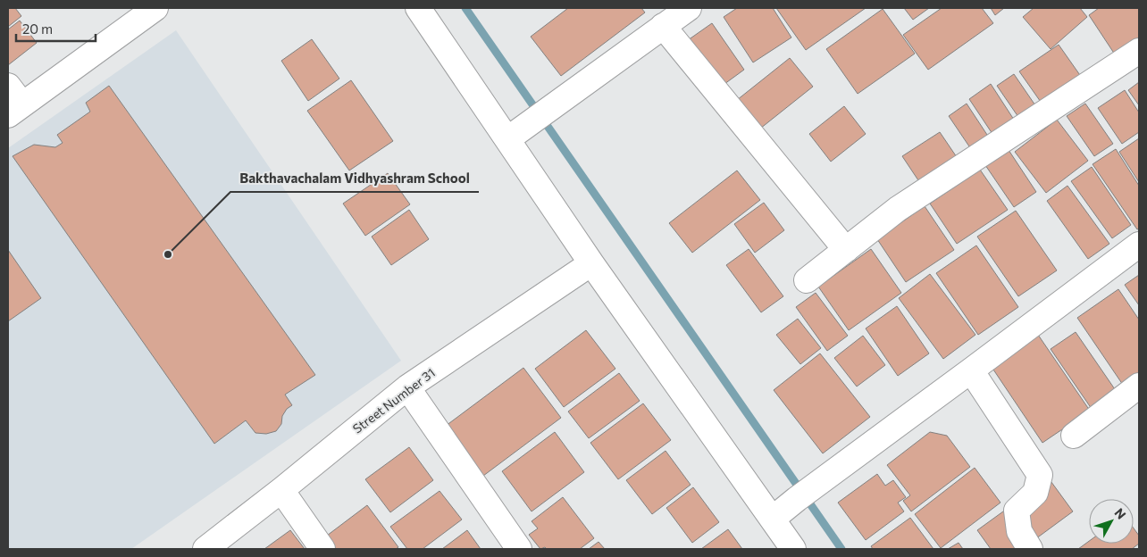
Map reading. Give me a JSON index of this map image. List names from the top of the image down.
{
  "streets": {
    "street": ["Street Number 31"]
  },
  "places": ["Bakthavachalam Vidhyashram School"],
  "scale_bar": "20 m",
  "north": "top right"
}
